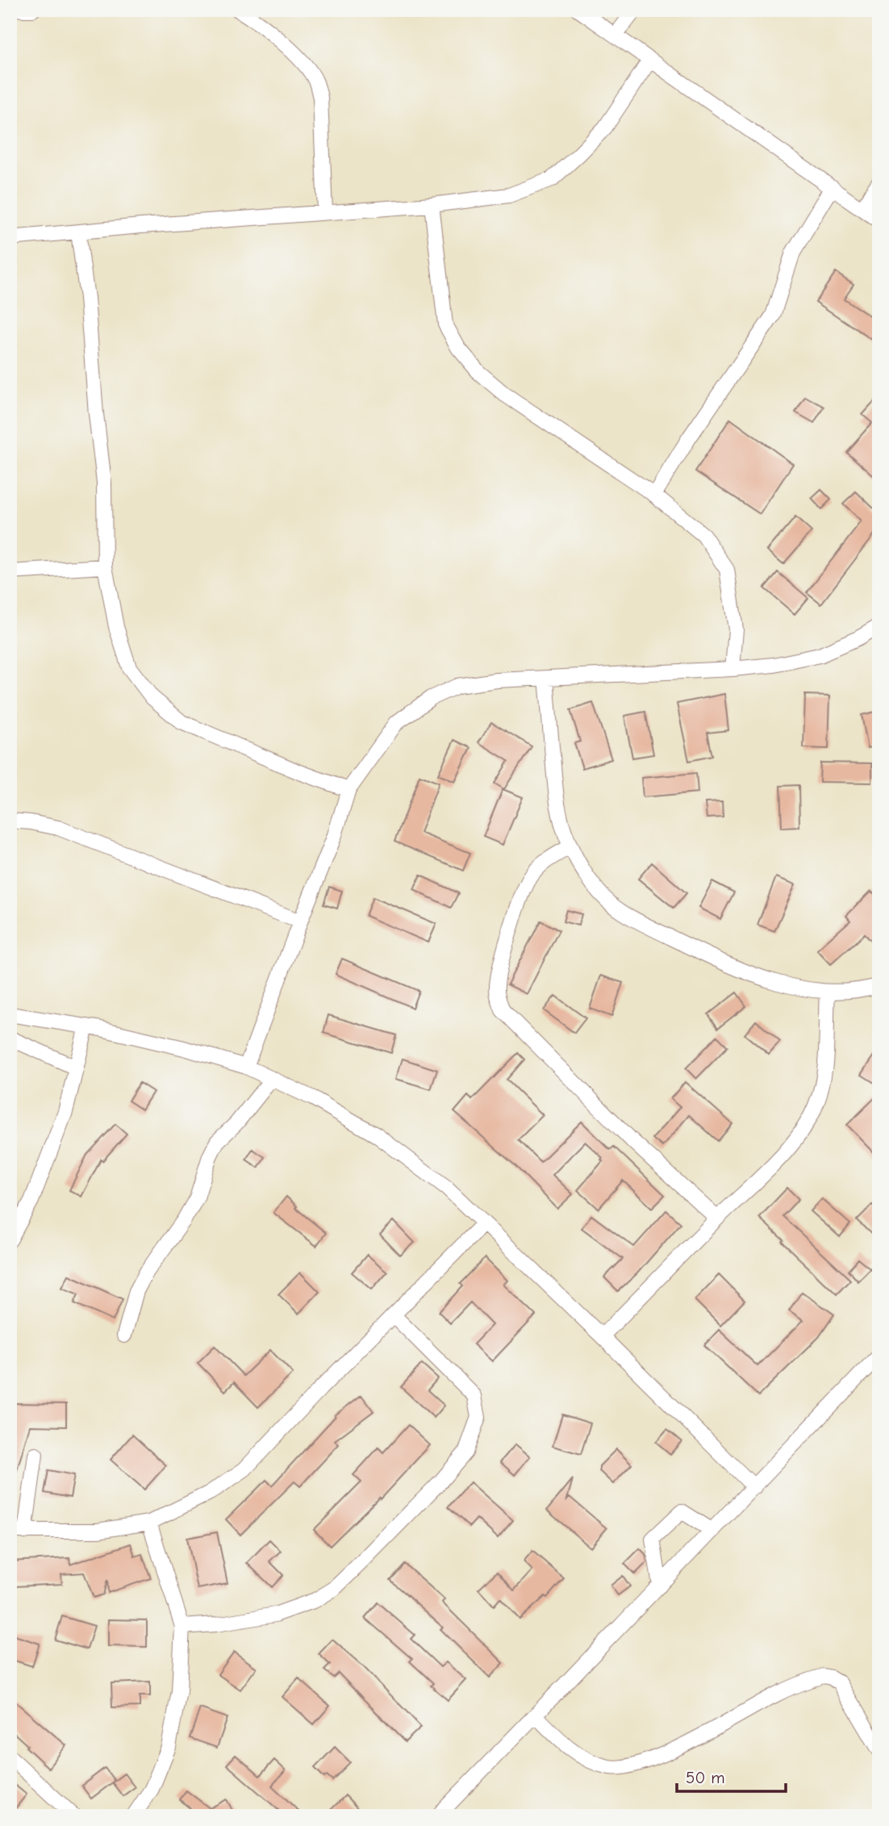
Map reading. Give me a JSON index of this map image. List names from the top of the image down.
{
  "scale_bar": "50 m"
}
